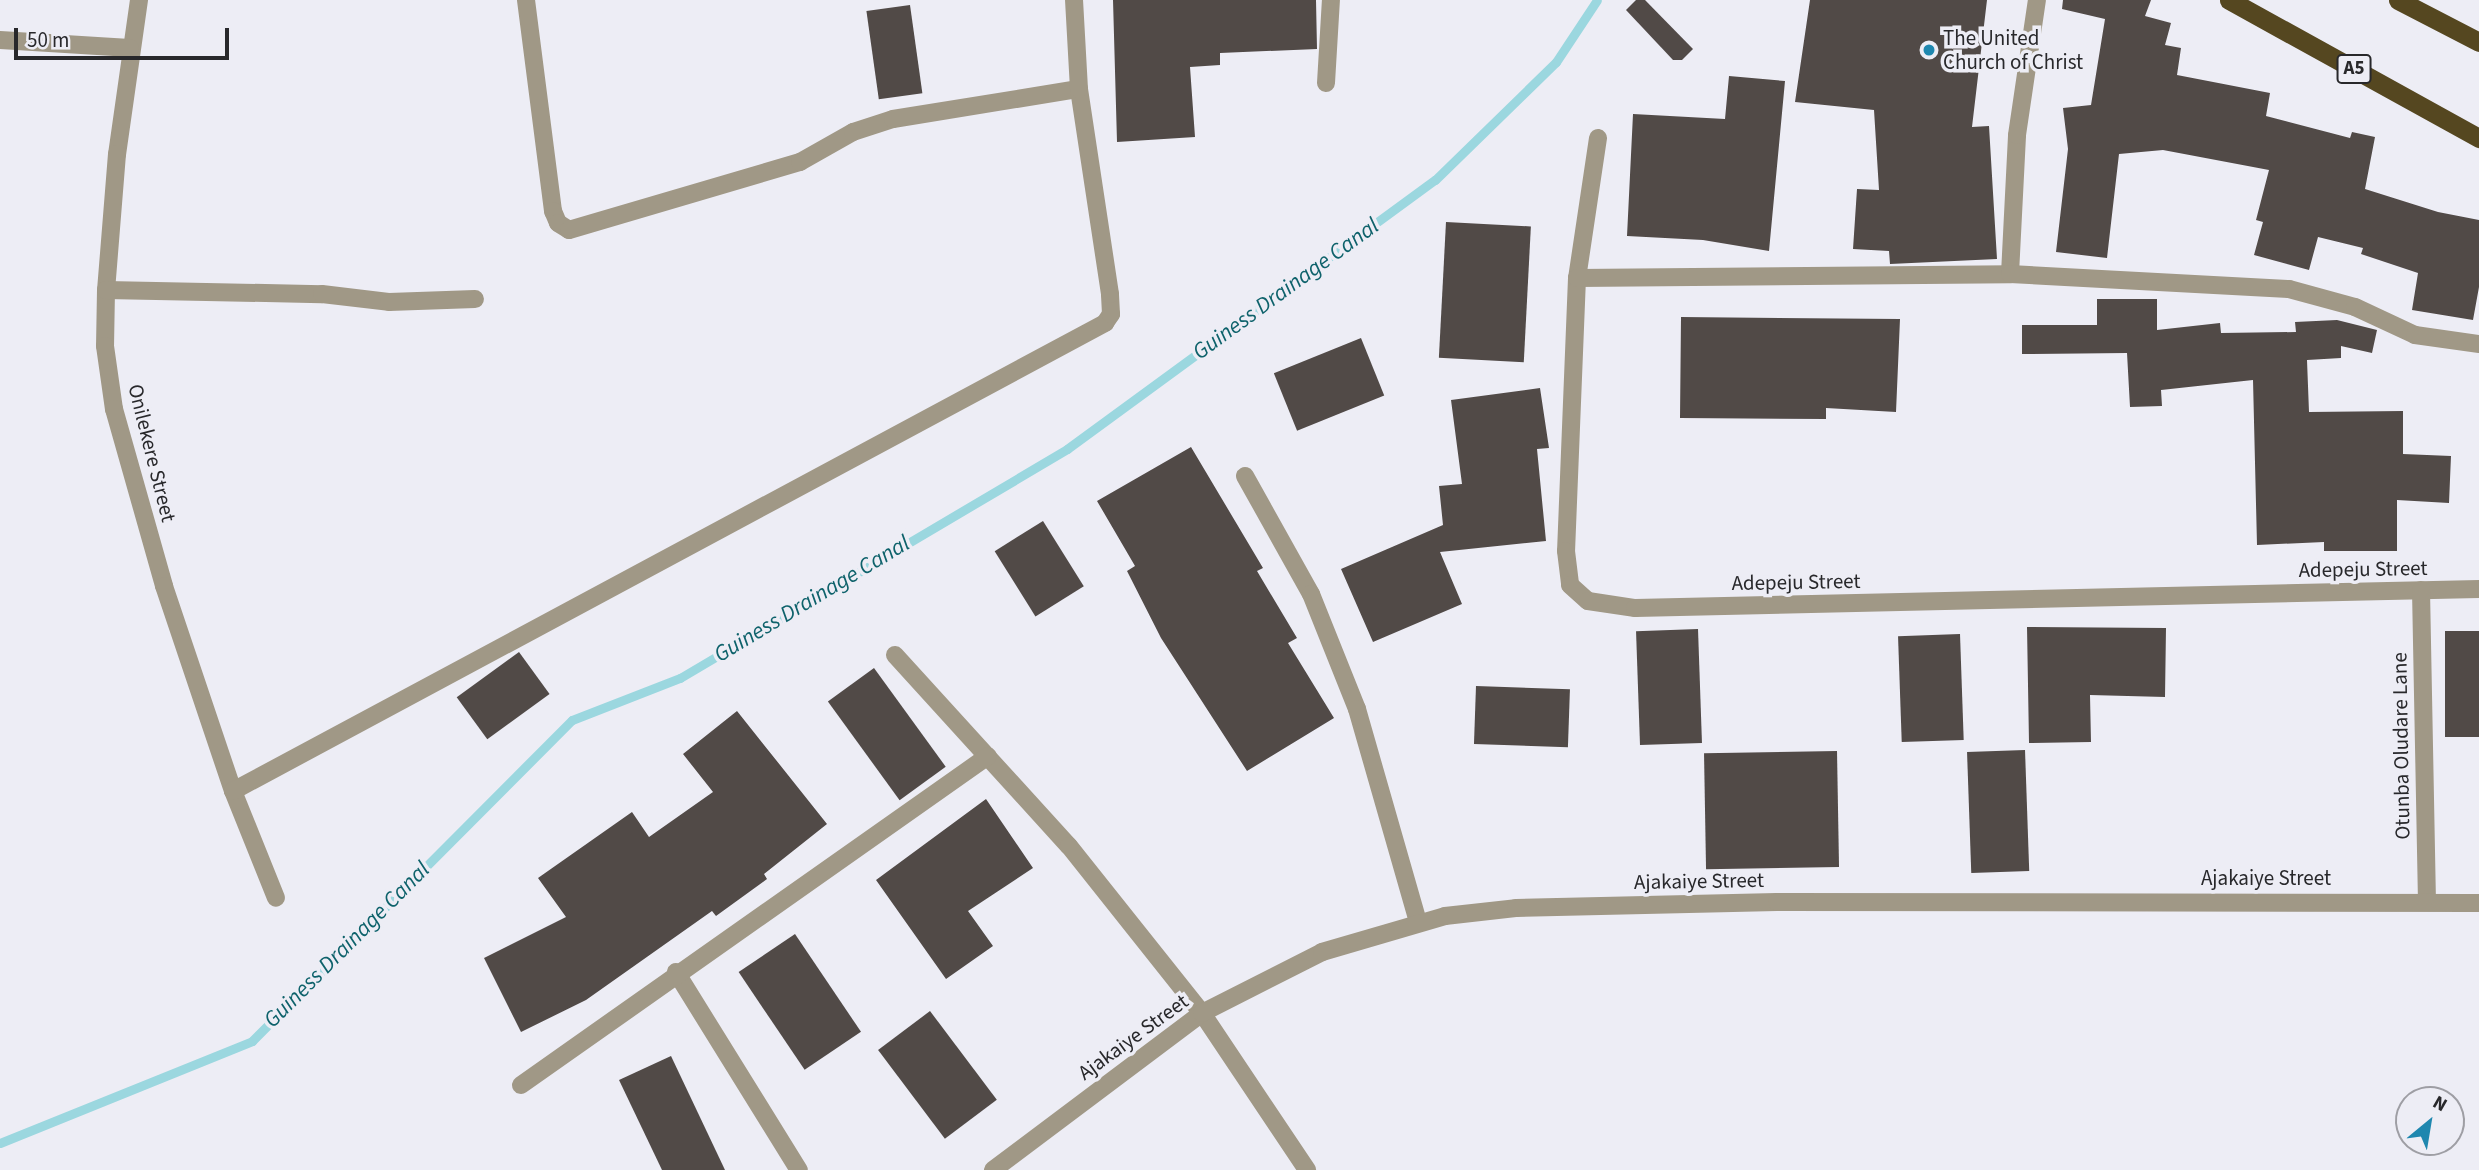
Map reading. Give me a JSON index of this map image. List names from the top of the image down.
{
  "streets": {
    "highway": ["A5"],
    "street": [
      "Onilekere Street",
      "Adepeju Street",
      "Otunba Oludare Lane",
      "Ajakaiye Street"
    ]
  },
  "crossings": [
    ["Adepeju Street", "Otunba Oludare Lane"],
    ["Otunba Oludare Lane", "Ajakaiye Street"]
  ],
  "water": ["Guiness Drainage Canal"],
  "places": ["The United Church of Christ"],
  "scale_bar": "50 m",
  "north": "top right"
}
